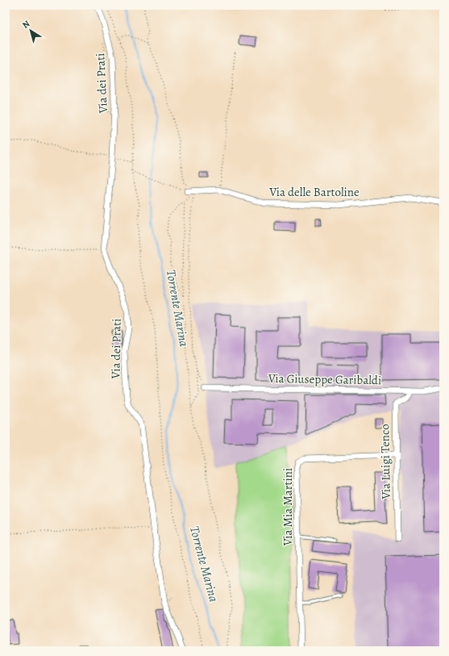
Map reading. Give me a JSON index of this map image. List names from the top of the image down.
{
  "streets": {
    "street": [
      "Via dei Prati",
      "Via delle Bartoline",
      "Via Giuseppe Garibaldi",
      "Via Luigi Tenco",
      "Via Mia Martini"
    ]
  },
  "crossings": [
    ["Via Giuseppe Garibaldi", "Via Luigi Tenco"],
    ["Via Luigi Tenco", "Via Mia Martini"]
  ],
  "water": ["Torrente Marina"],
  "north": "top left"
}
